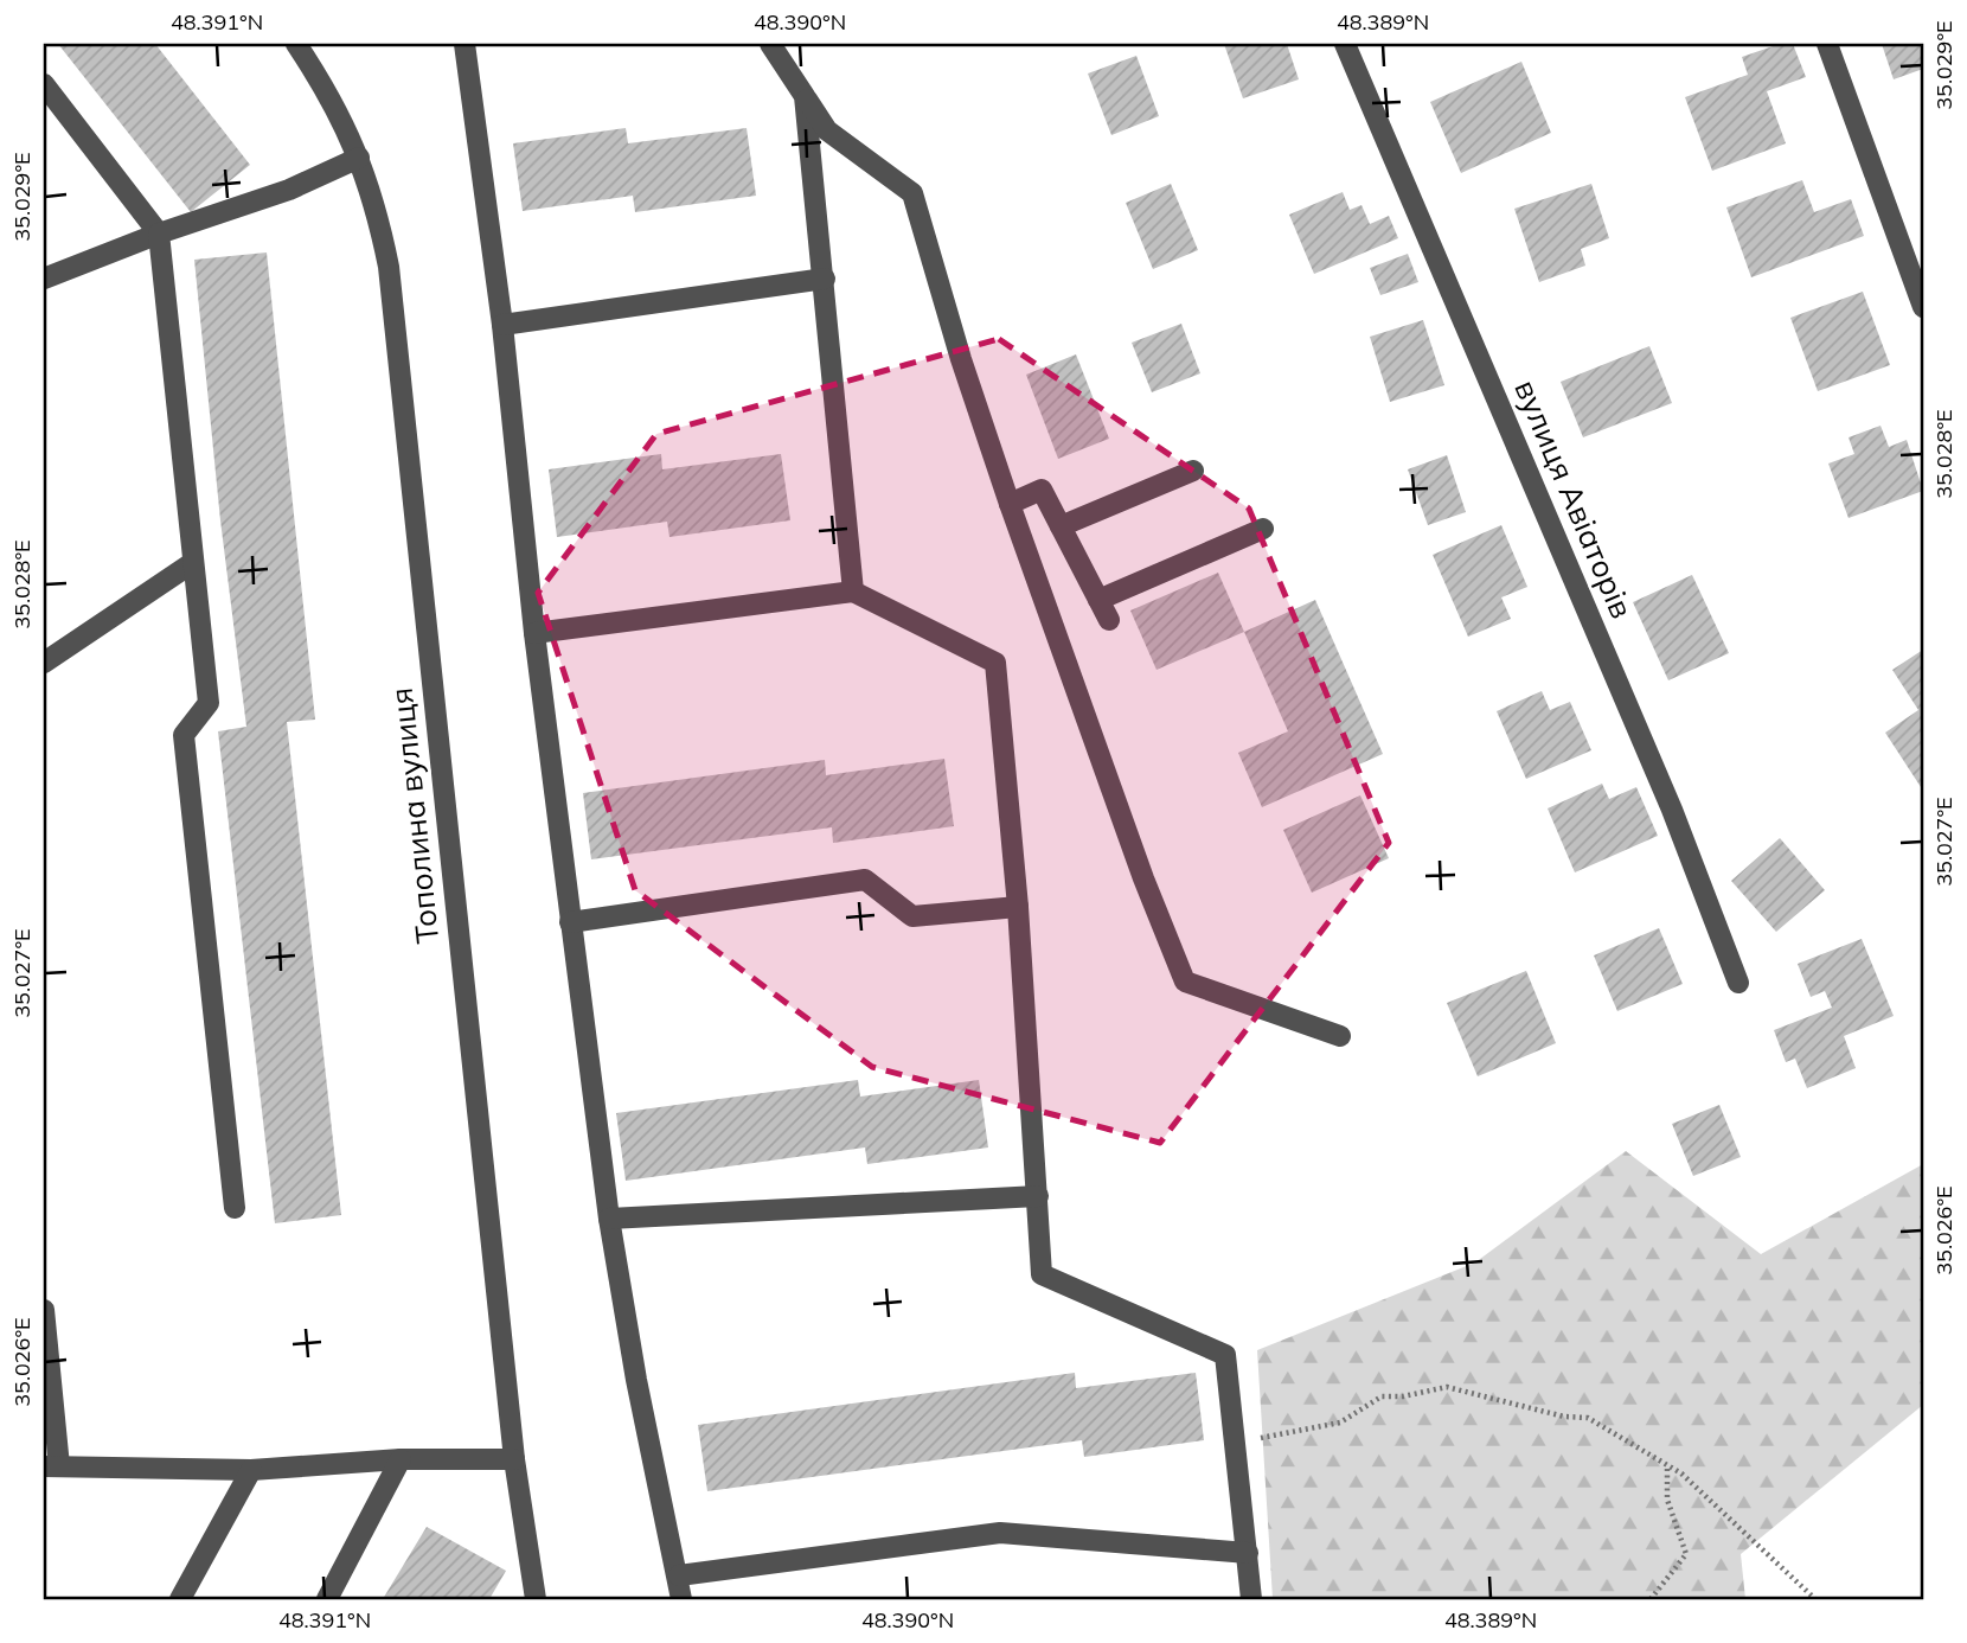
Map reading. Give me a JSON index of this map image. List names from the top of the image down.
{
  "streets": {
    "street": ["вулиця Авіаторів", "Тополина вулиця"]
  },
  "coordinates": [
    "48.391°N",
    "48.390°N",
    "48.389°N",
    "35.029°E",
    "35.028°E",
    "35.027°E",
    "35.026°E"
  ]
}
